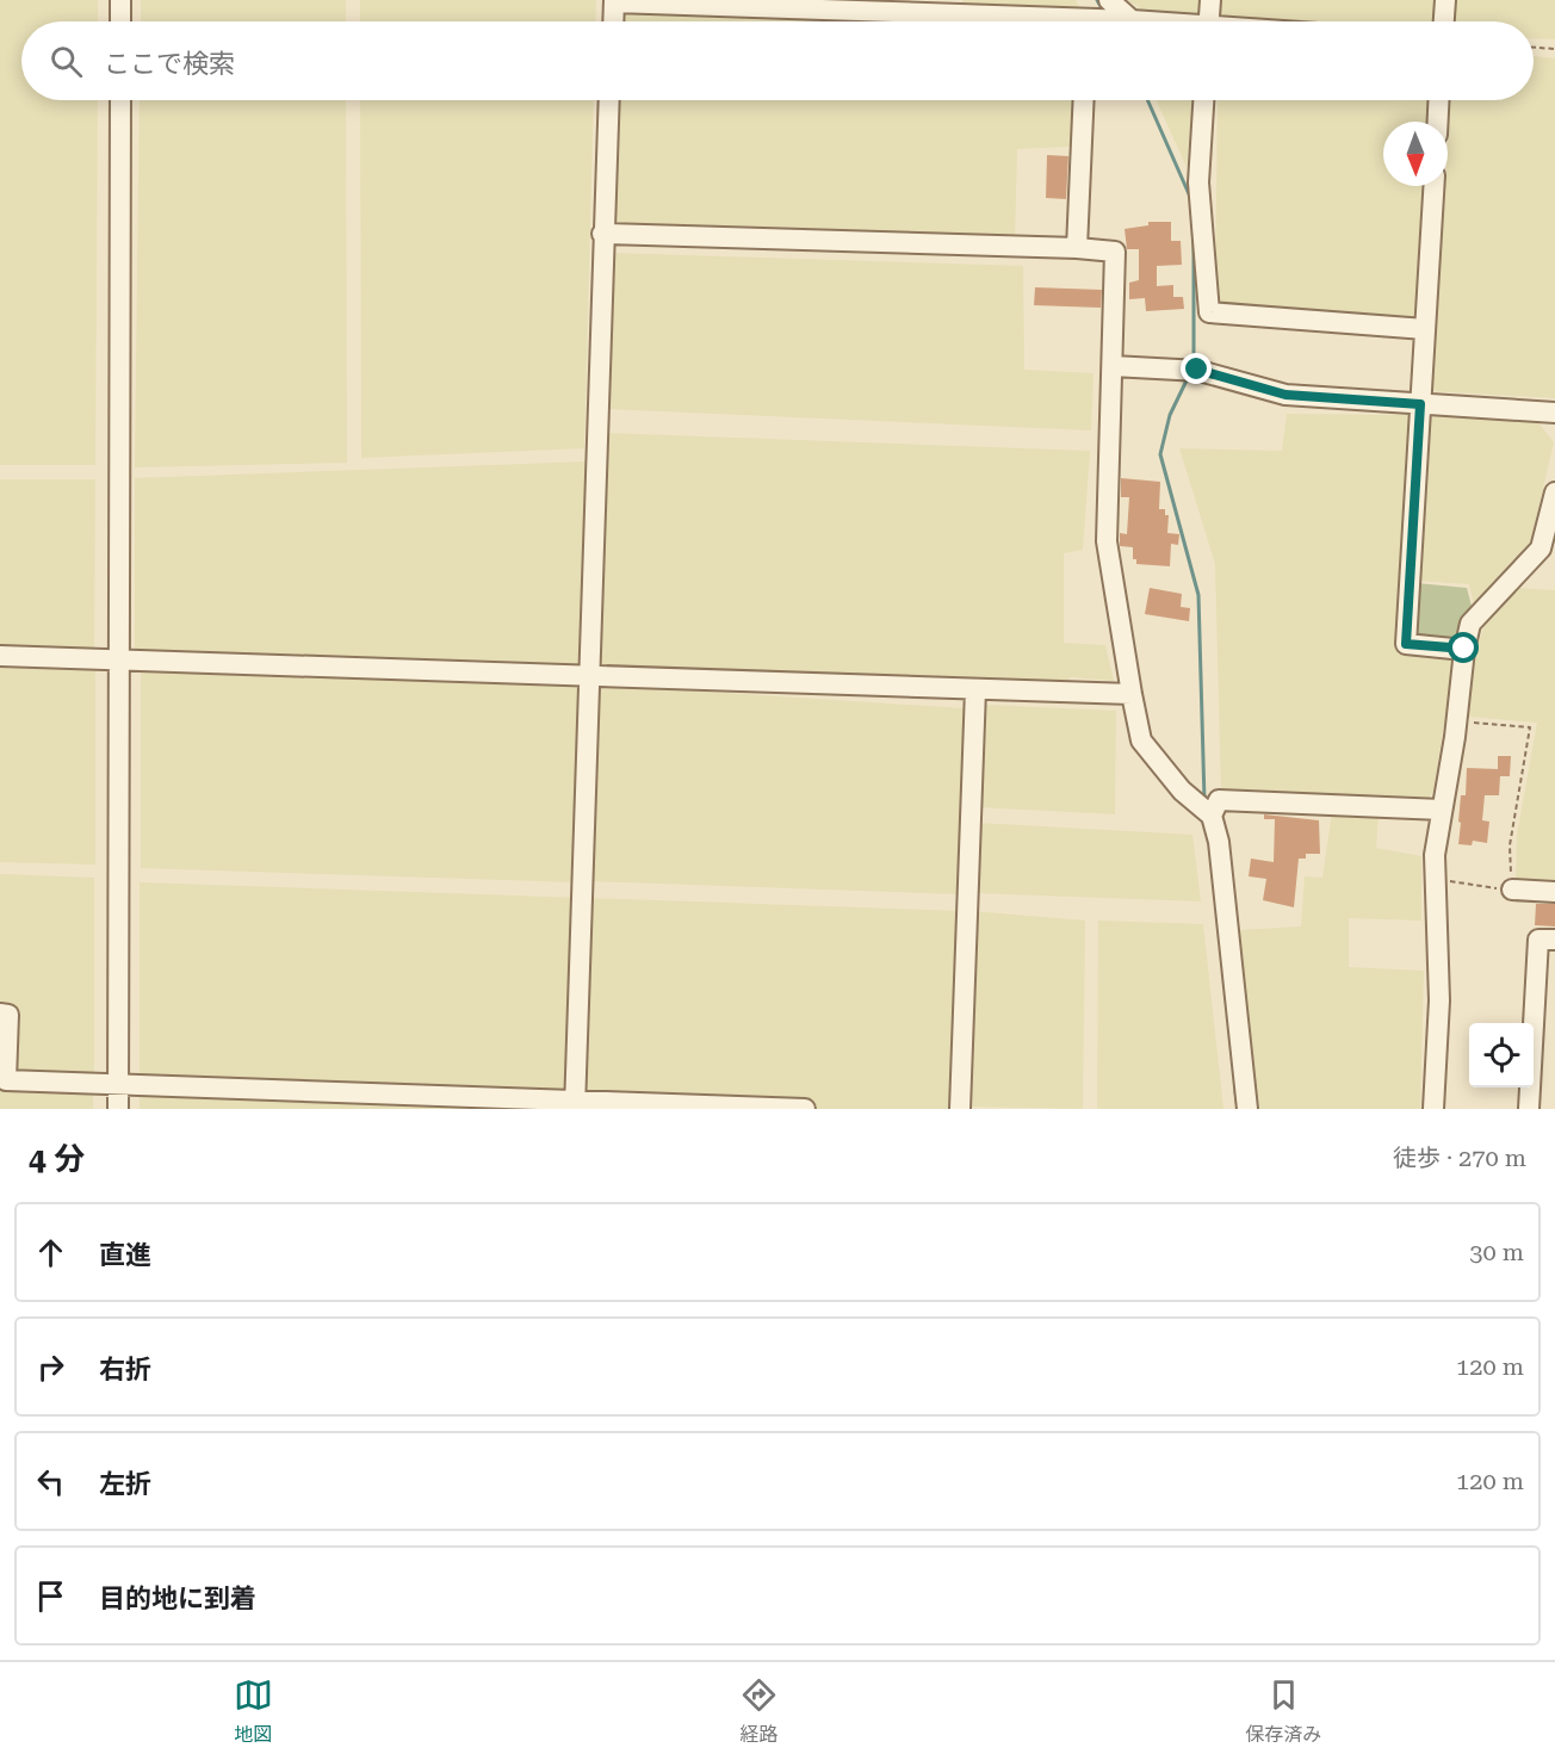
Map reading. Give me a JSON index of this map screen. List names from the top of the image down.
{
  "north": "bottom",
  "page": {
    "search": "ここで検索",
    "heading": ["4 分", "徒歩 · 270 m"],
    "list": [
      ["直進", "30 m"],
      ["右折", "120 m"],
      ["左折", "120 m"],
      "目的地に到着"
    ],
    "nav": ["地図", "経路", "保存済み"]
  }
}
